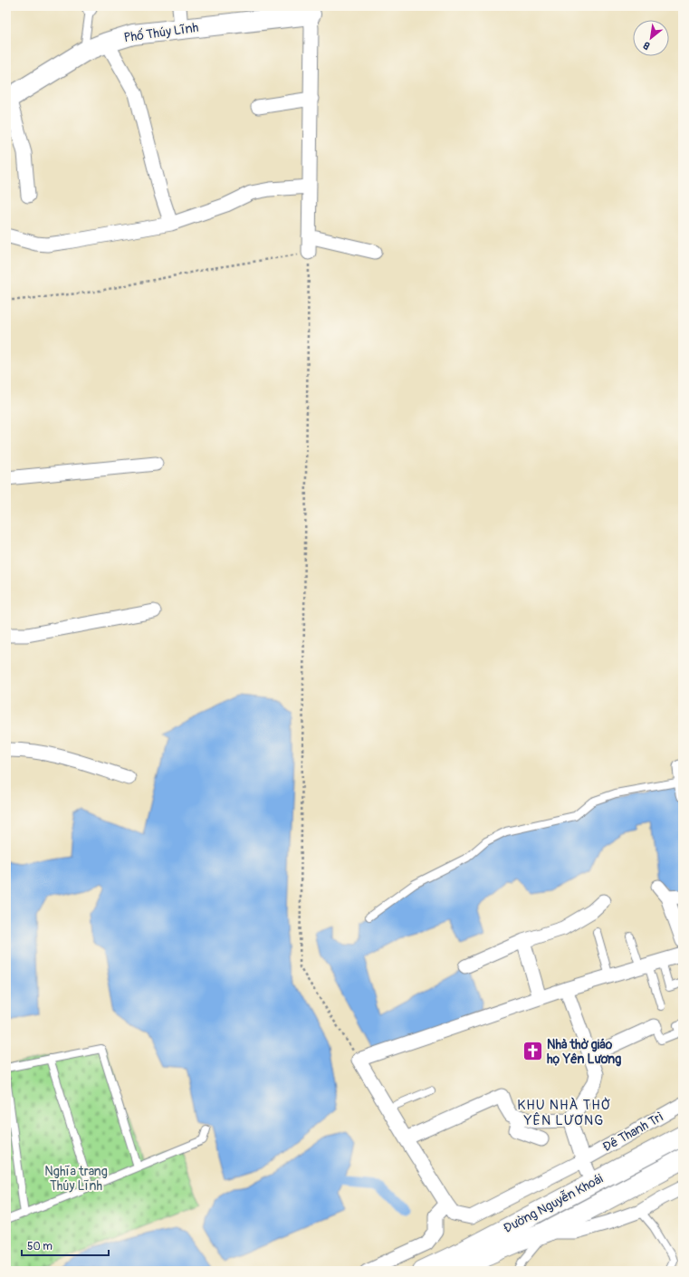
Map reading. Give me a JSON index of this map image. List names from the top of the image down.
{
  "streets": {
    "street": ["Phố Thúy Lĩnh", "Đê Thanh Trì", "Đường Nguyễn Khoái"]
  },
  "districts": ["KHU NHÀ THỜ YÊN LƯƠNG"],
  "parks": ["Nghĩa trang Thúy Lĩnh"],
  "places": {
    "church": ["Nhà thờ giáo họ Yên Lương"]
  },
  "scale_bar": "50 m",
  "north": "bottom left"
}
